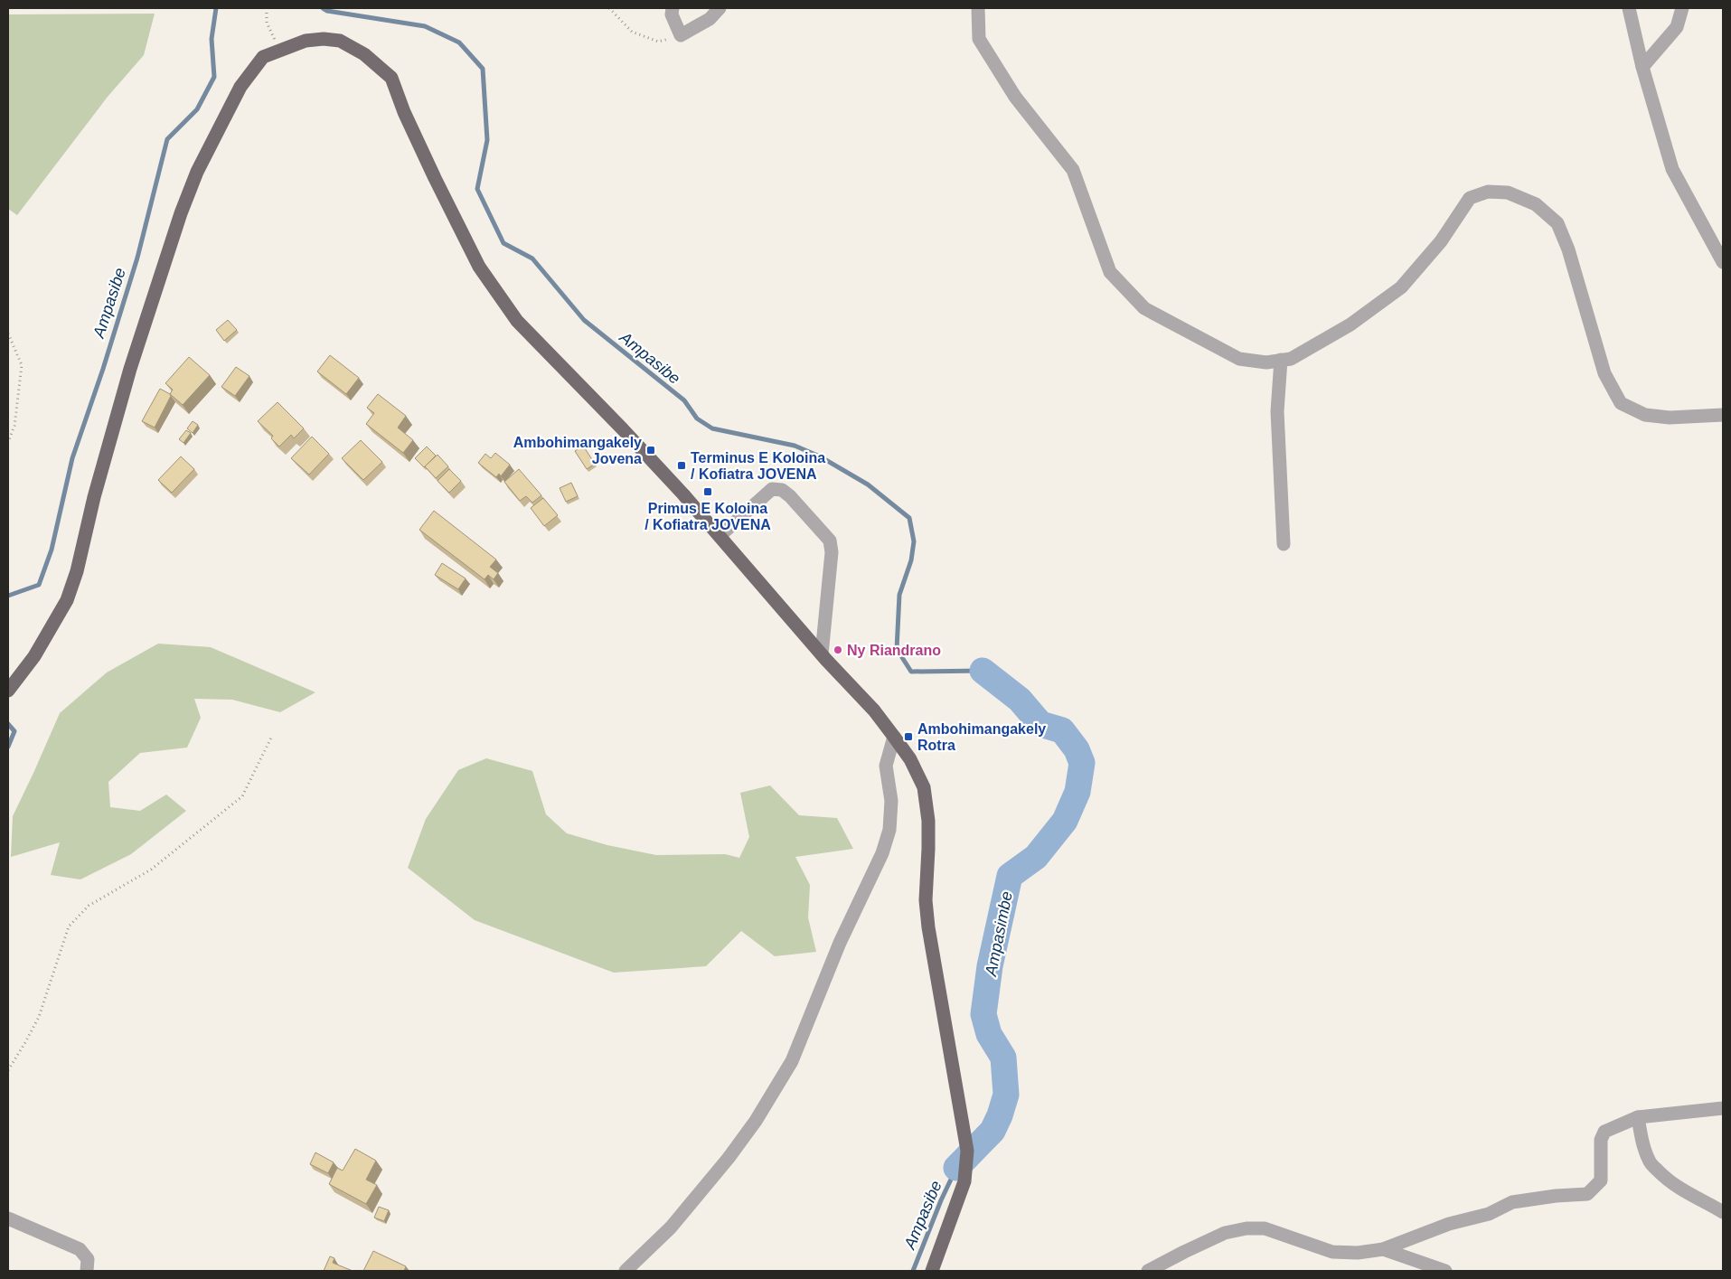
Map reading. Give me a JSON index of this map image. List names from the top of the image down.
{
  "water": ["Ampasibe", "Ampasimbe"],
  "places": {
    "transit": [
      "Ambohimangakely Jovena",
      "Terminus E Koloina / Kofiatra JOVENA",
      "Primus E Koloina / Kofiatra JOVENA",
      "Ambohimangakely Rotra"
    ],
    "other": ["Ny Riandrano"]
  }
}
